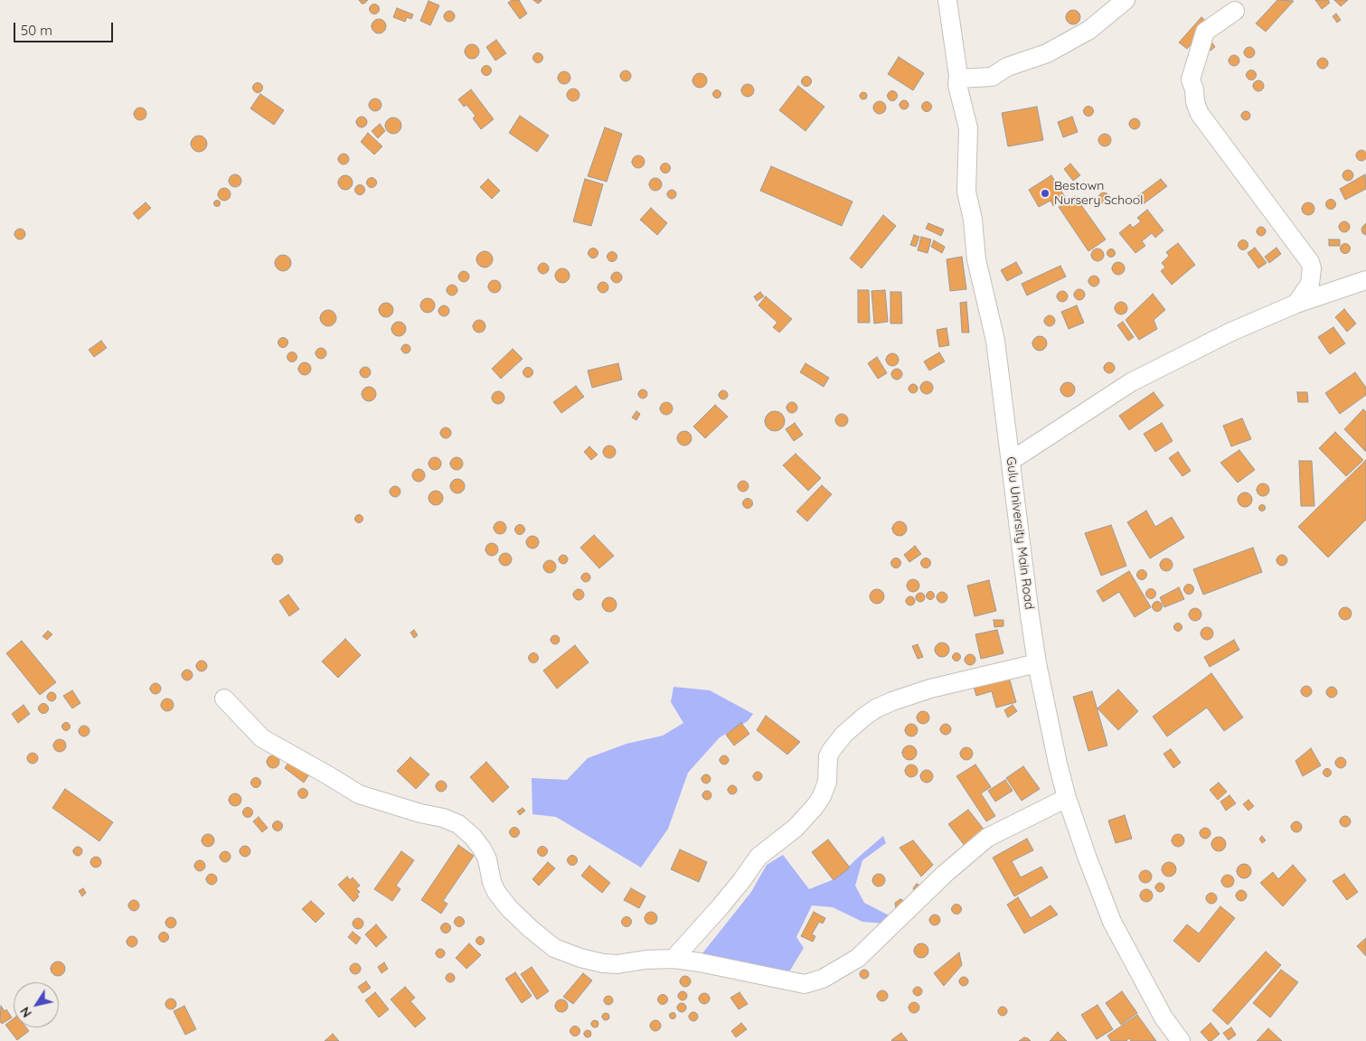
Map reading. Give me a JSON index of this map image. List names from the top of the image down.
{
  "streets": {
    "street": ["Gulu University Main Road"]
  },
  "places": ["Bestown Nursery School"],
  "scale_bar": "50 m",
  "north": "bottom left"
}
